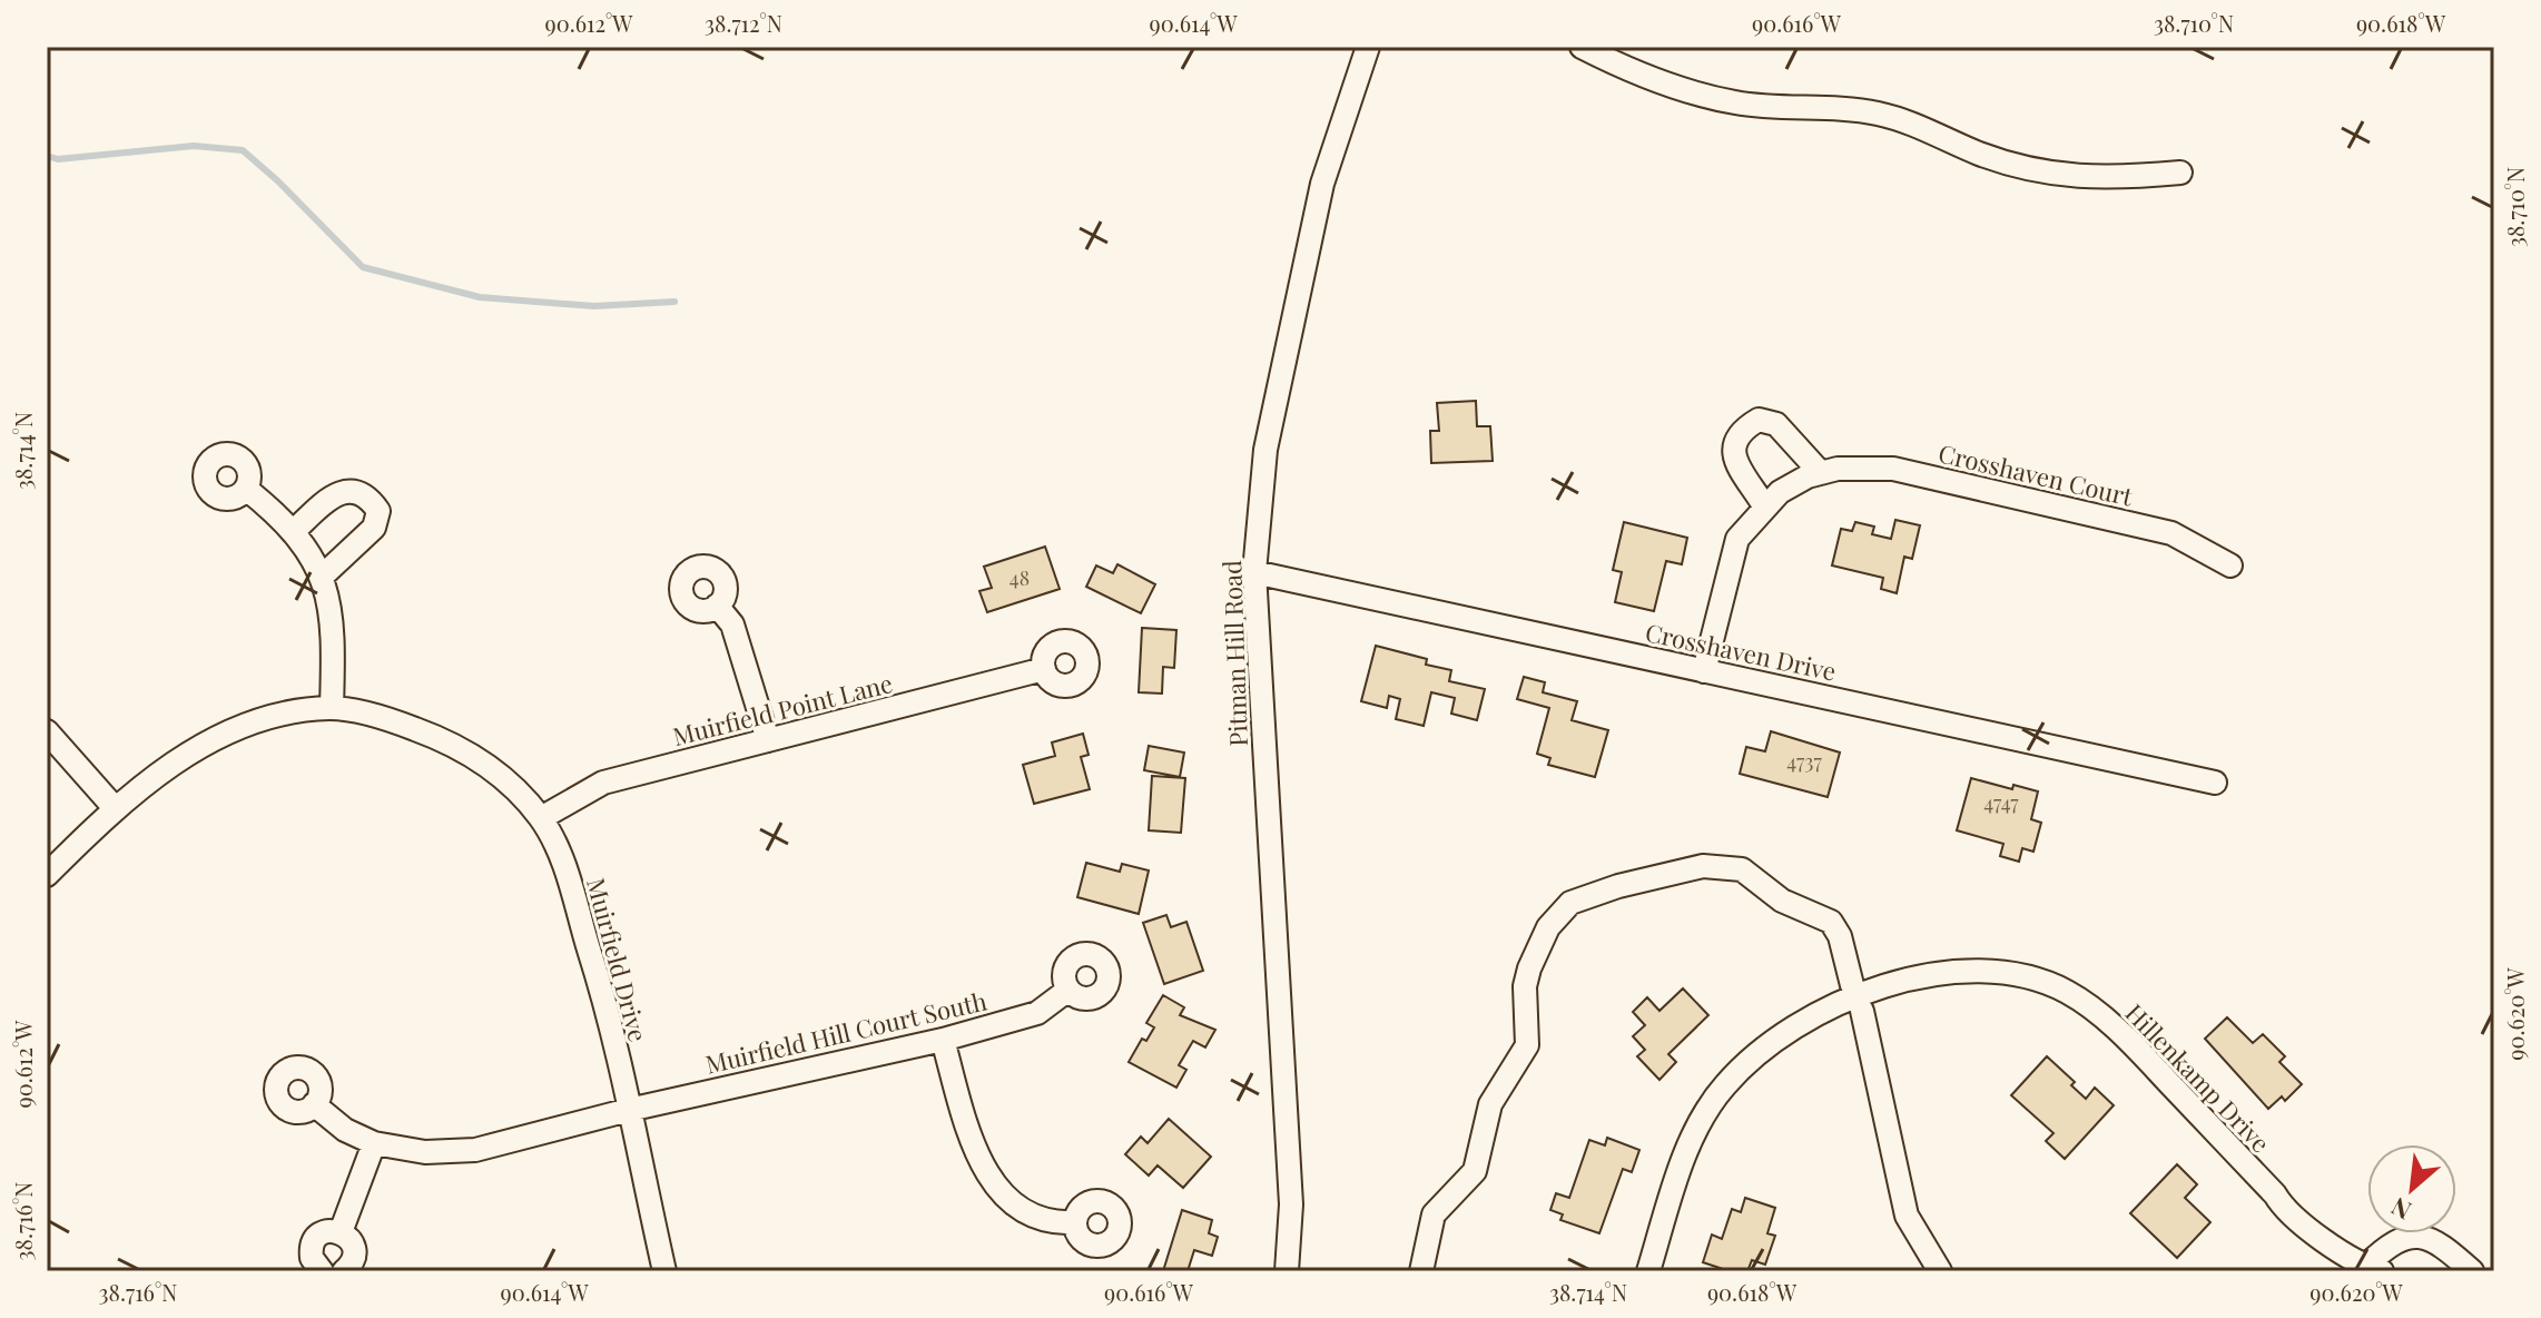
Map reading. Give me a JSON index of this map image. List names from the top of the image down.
{
  "streets": {
    "street": [
      "Crosshaven Court",
      "Crosshaven Drive",
      "Pitman Hill Road",
      "Muirfield Point Lane",
      "Muirfield Drive",
      "Muirfield Hill Court South",
      "Hillenkamp Drive"
    ]
  },
  "crossings": [
    ["Crosshaven Court", "Crosshaven Drive"],
    ["Crosshaven Drive", "Pitman Hill Road"],
    ["Muirfield Point Lane", "Muirfield Drive"],
    ["Muirfield Drive", "Muirfield Hill Court South"]
  ],
  "house_numbers": ["48", "4737", "4747"],
  "north": "bottom left",
  "coordinates": [
    "90.612°W",
    "38.712°N",
    "90.614°W",
    "90.616°W",
    "38.710°N",
    "90.618°W",
    "38.714°N",
    "90.620°W",
    "38.716°N"
  ]
}
